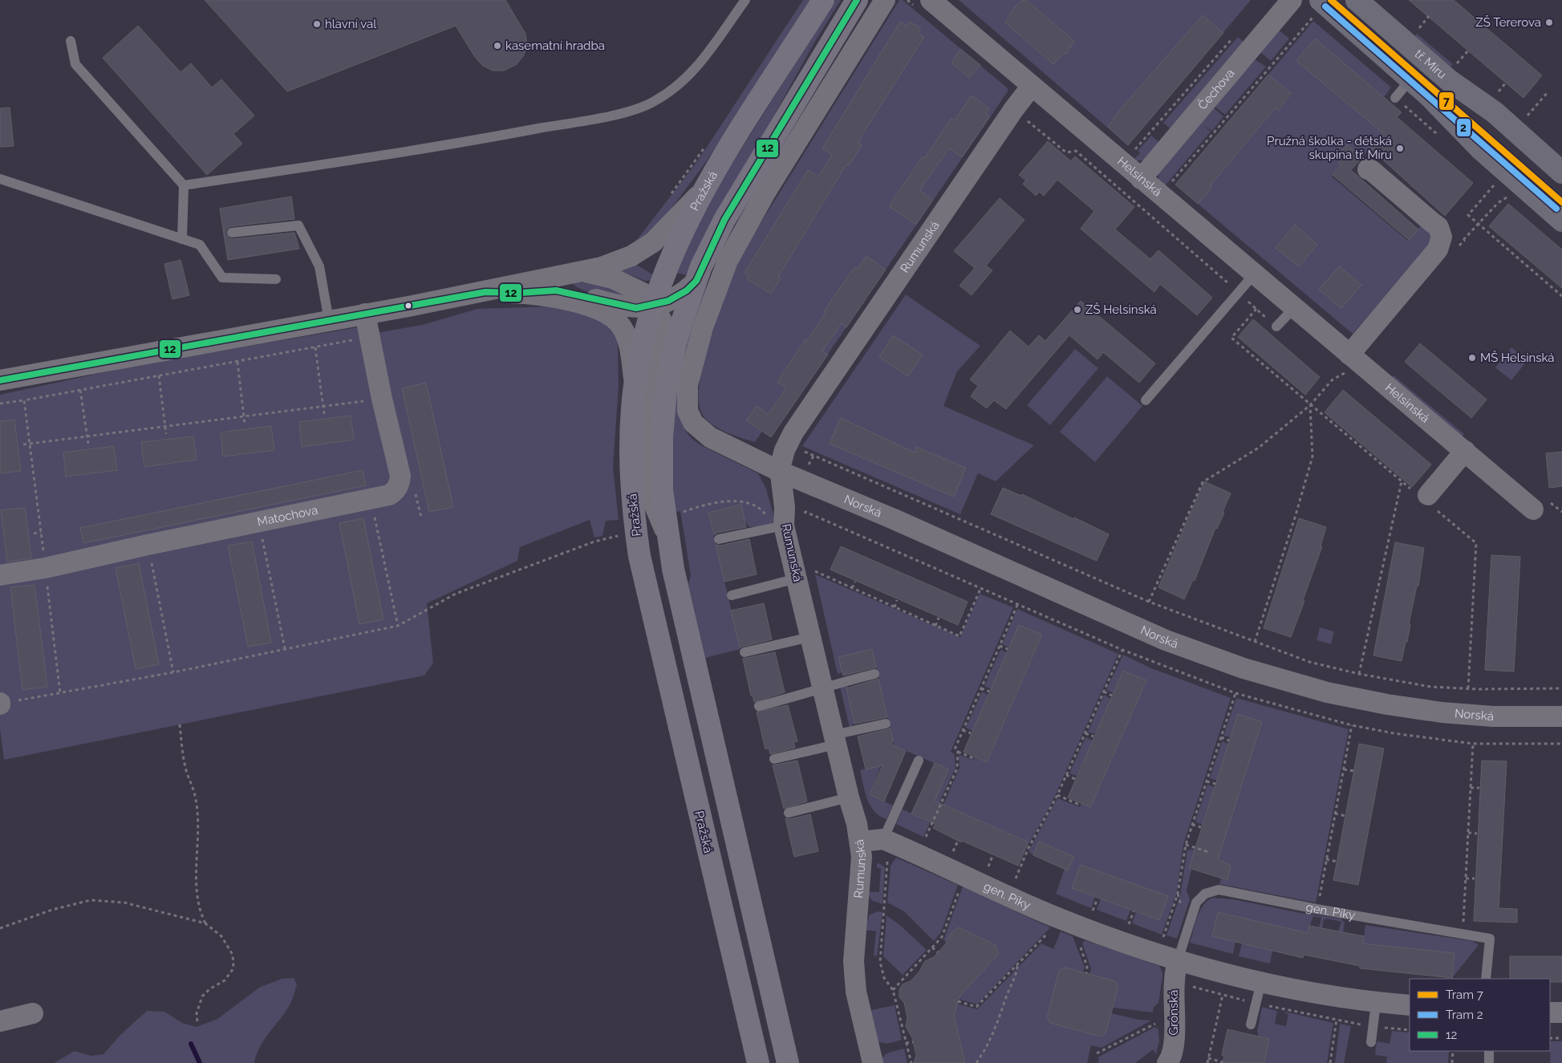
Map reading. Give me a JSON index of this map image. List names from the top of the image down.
{
  "streets": {
    "main road": ["tř. Míru", "Pražská"],
    "street": [
      "Čechova",
      "Helsinská",
      "Rumunská",
      "Norská",
      "Matochova",
      "gen. Píky",
      "Grónská"
    ]
  },
  "crossings": [
    ["Čechova", "Helsinská"],
    ["Helsinská", "Rumunská"],
    ["Rumunská", "Norská"],
    ["gen. Píky", "Grónská"]
  ],
  "places": [
    "ZŠ Tererova",
    "hlavní val",
    "kasematní hradba",
    "Pružná školka - dětská skupina tř. Míru",
    "ZŠ Helsinská",
    "MŠ Helsinská"
  ],
  "lines": ["tram line 7", "transit line 12", "tram line 2"],
  "legend": ["Tram 7", "Tram 2", "12"]
}
